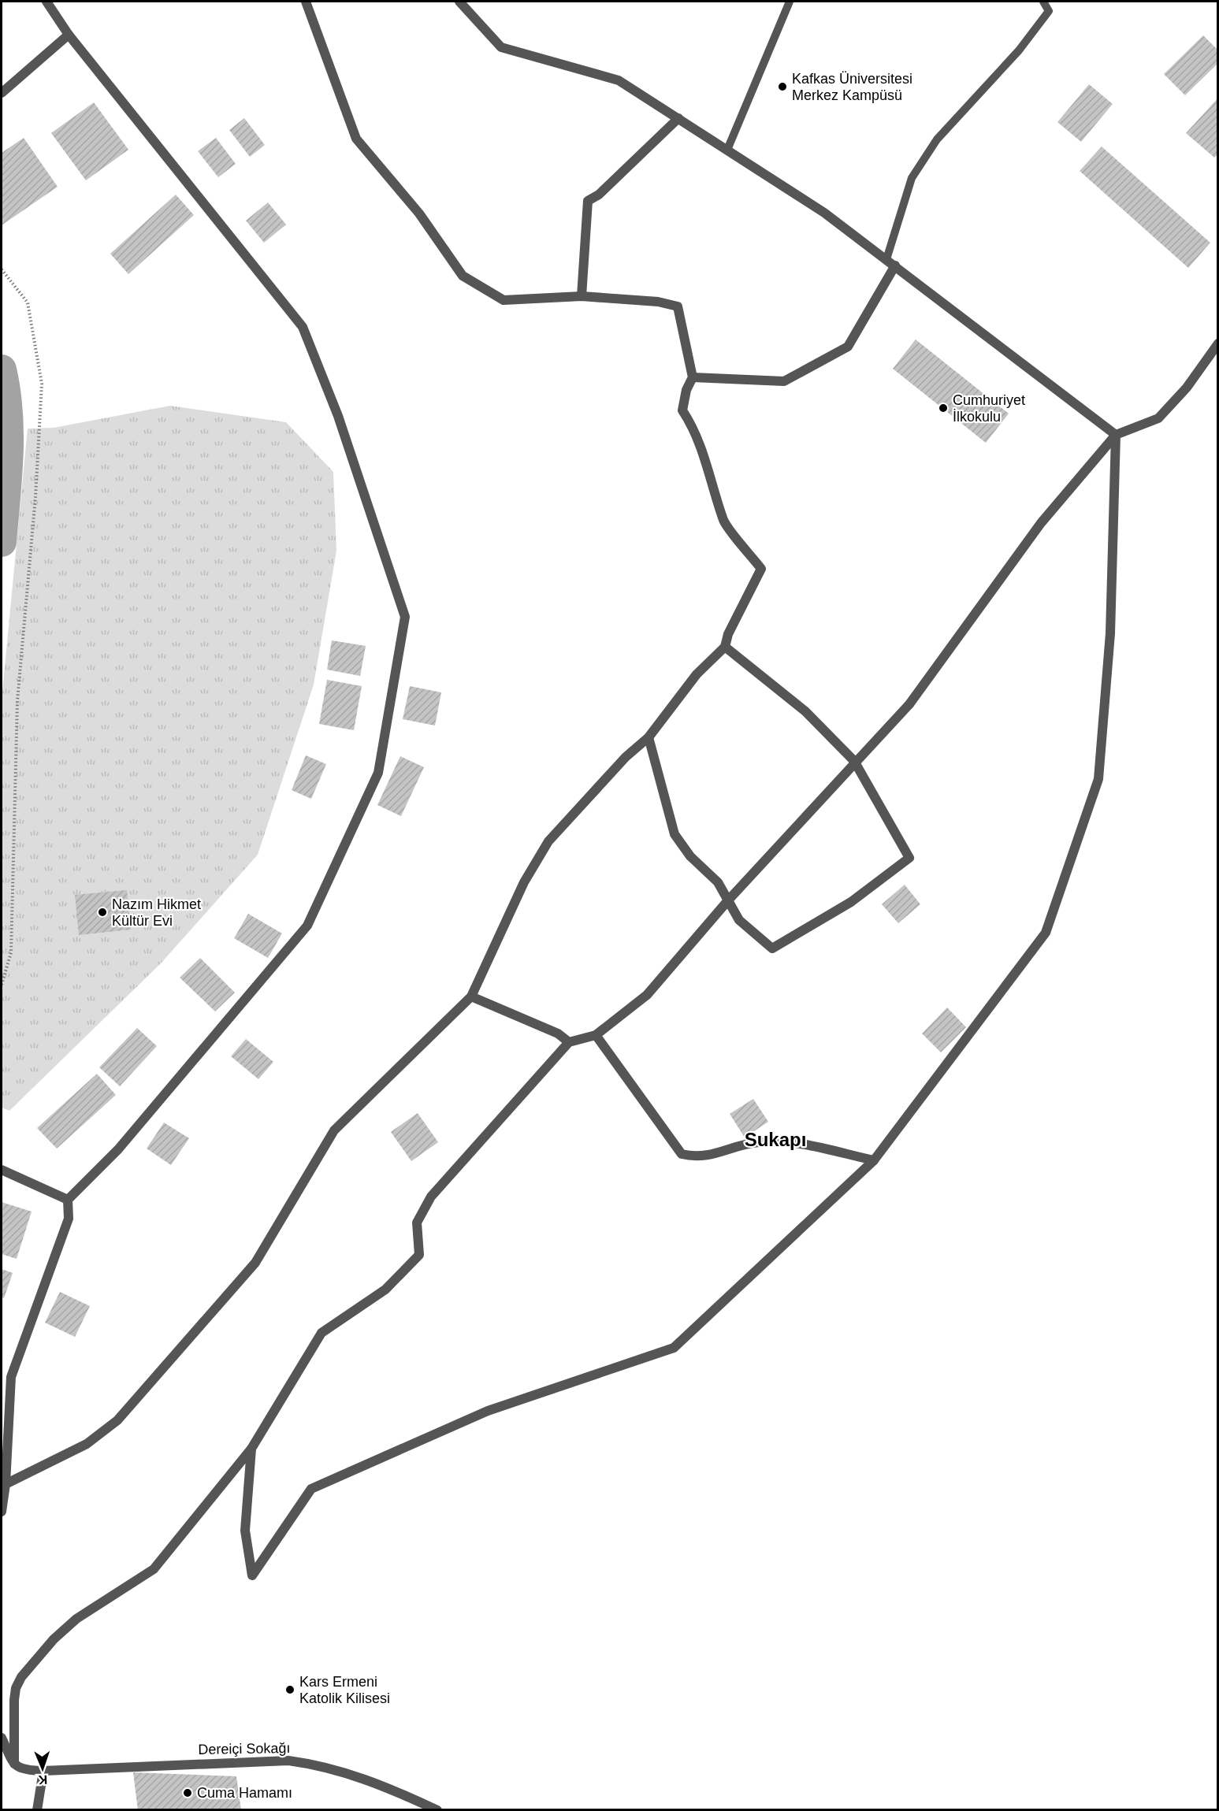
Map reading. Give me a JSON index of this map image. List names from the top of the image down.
{
  "streets": {
    "street": ["Dereiçi Sokağı"]
  },
  "districts": ["Sukapı"],
  "places": [
    "Kafkas Üniversitesi Merkez Kampüsü",
    "Cumhuriyet İlkokulu",
    "Nazım Hikmet Kültür Evi",
    "Kars Ermeni Katolik Kilisesi",
    "Cuma Hamamı"
  ],
  "north": "bottom"
}
